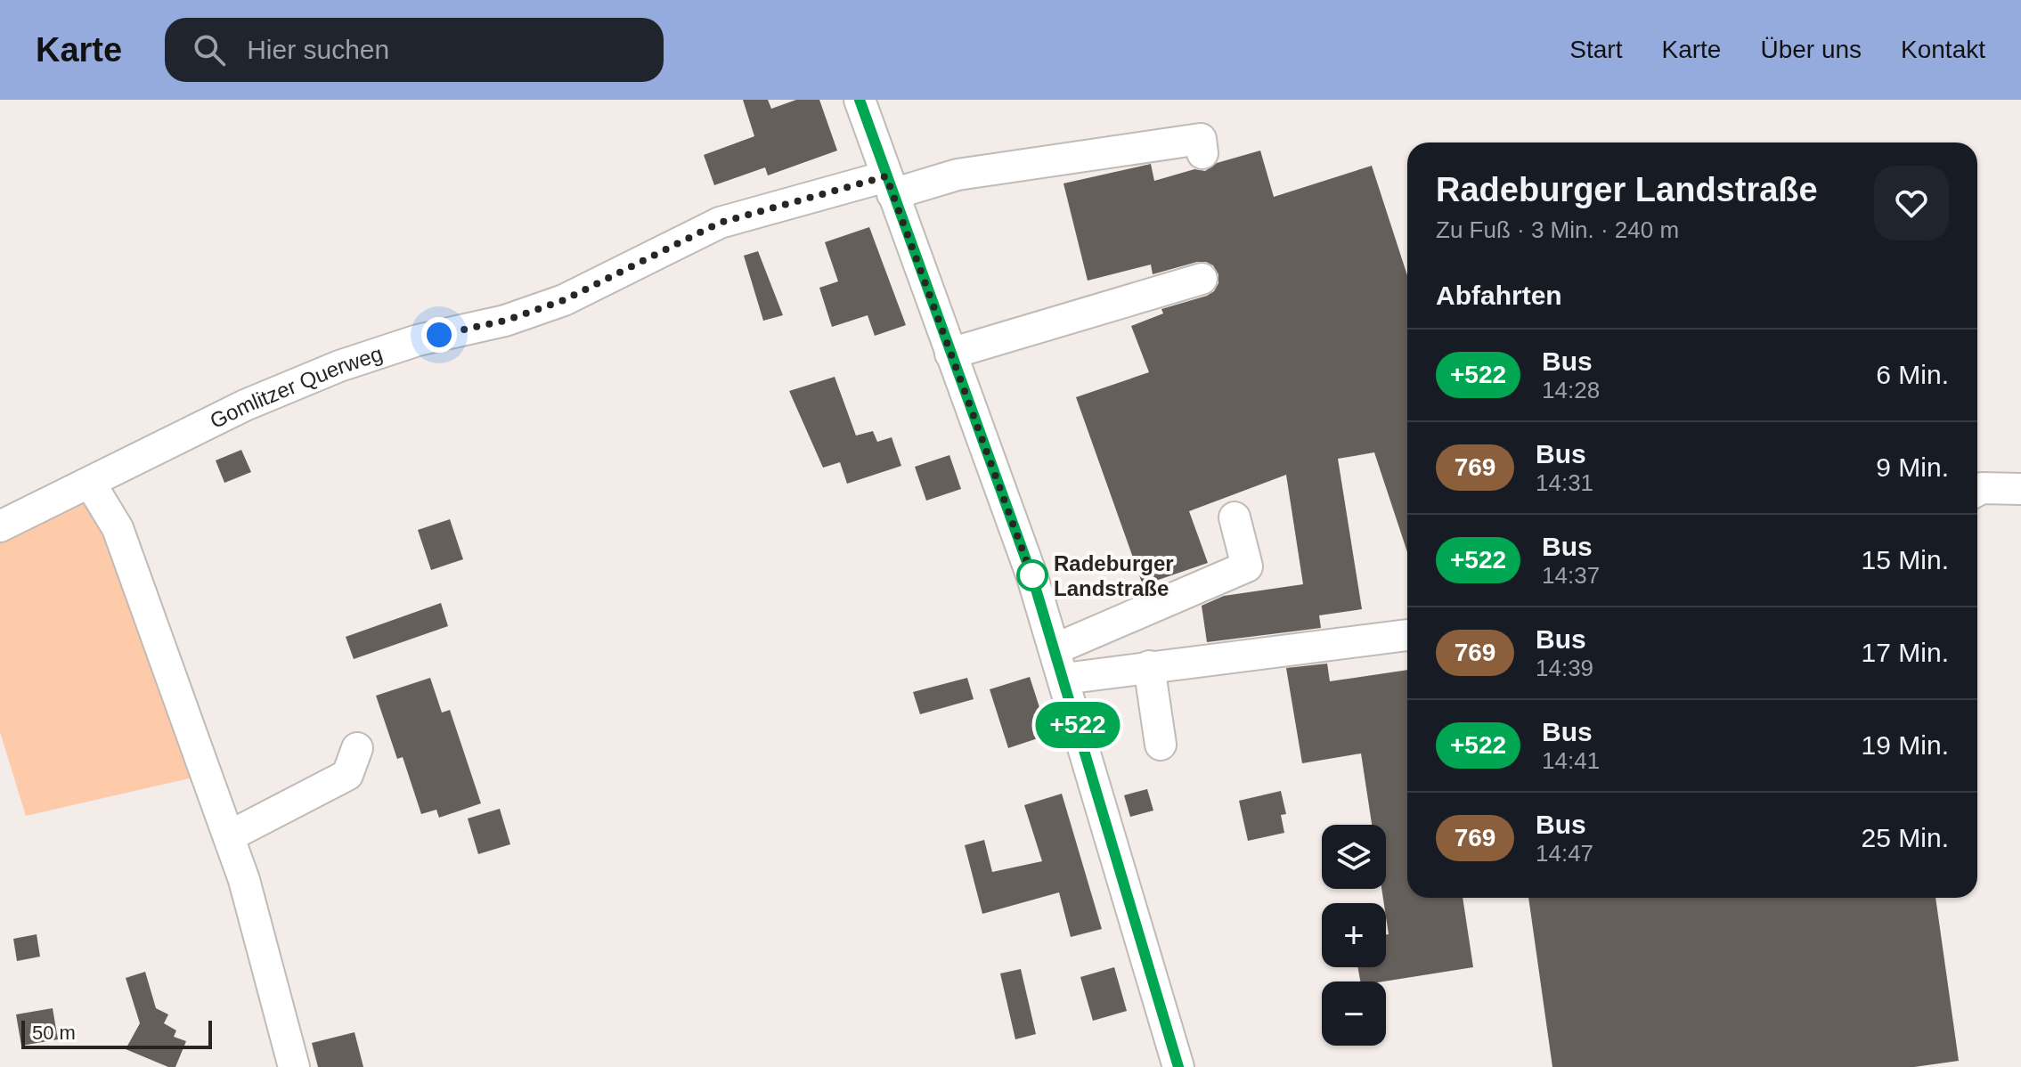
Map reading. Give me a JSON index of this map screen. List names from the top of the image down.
{
  "streets": {
    "street": ["Gomlitzer Querweg"]
  },
  "places": ["Radeburger Landstraße"],
  "lines": ["bus line +522"],
  "scale_bar": "50 m",
  "page": {
    "header": "Karte",
    "search": "Hier suchen",
    "nav": [
      "Start",
      "Karte",
      "Über uns",
      "Kontakt"
    ],
    "on_map": "+522",
    "heading": [
      ["Radeburger Landstraße", "Zu Fuß · 3 Min. · 240 m"],
      "Abfahrten"
    ],
    "list": [
      {
        "mark": "+522",
        "name": "Bus",
        "note": "14:28",
        "value": "6 Min."
      },
      {
        "mark": "769",
        "name": "Bus",
        "note": "14:31",
        "value": "9 Min."
      },
      {
        "mark": "+522",
        "name": "Bus",
        "note": "14:37",
        "value": "15 Min."
      },
      {
        "mark": "769",
        "name": "Bus",
        "note": "14:39",
        "value": "17 Min."
      },
      {
        "mark": "+522",
        "name": "Bus",
        "note": "14:41",
        "value": "19 Min."
      },
      {
        "mark": "769",
        "name": "Bus",
        "note": "14:47",
        "value": "25 Min."
      }
    ],
    "map_buttons": ["+", "−"],
    "scale": "50 m"
  }
}
